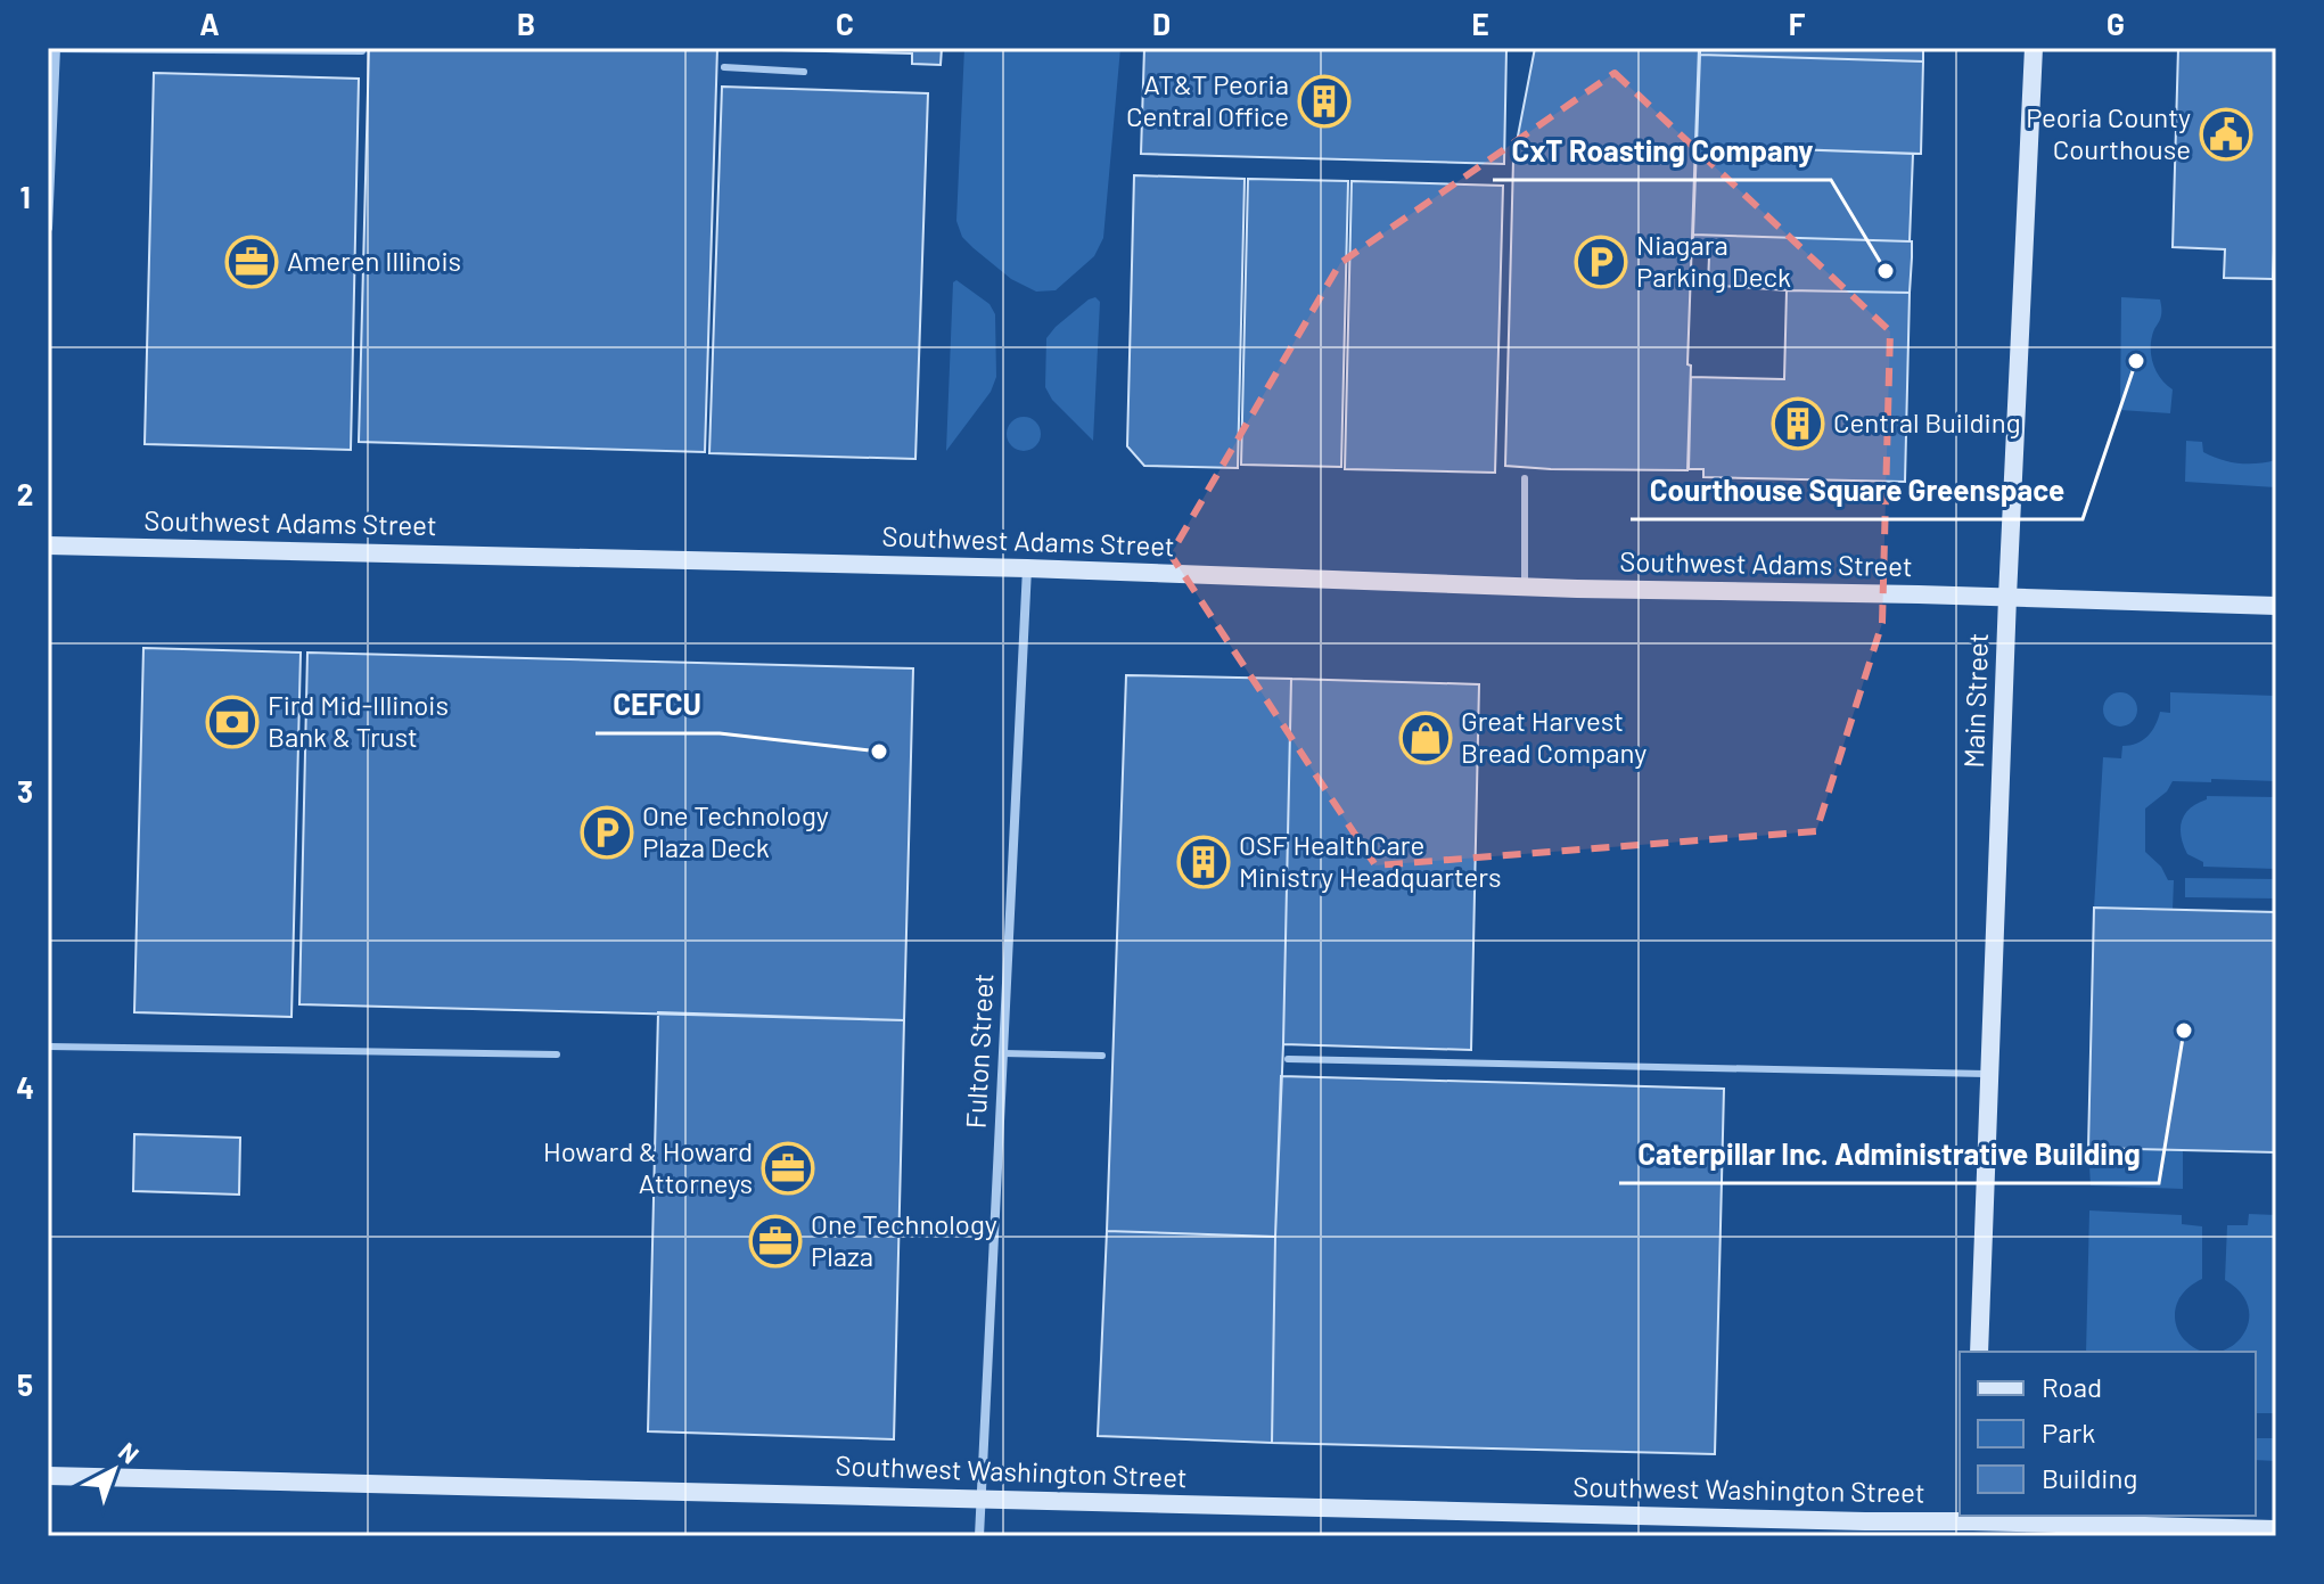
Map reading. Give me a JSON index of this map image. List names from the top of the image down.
{
  "streets": {
    "main road": ["Southwest Adams Street", "Main Street", "Southwest Washington Street"],
    "street": ["Fulton Street"]
  },
  "crossings": [
    ["Southwest Adams Street", "Main Street"],
    ["Southwest Adams Street", "Fulton Street"],
    ["Fulton Street", "Southwest Washington Street"]
  ],
  "places": {
    "building": ["AT&T Peoria Central Office", "Central Building", "OSF HealthCare Ministry Headquarters"],
    "public building": ["Peoria County Courthouse"],
    "office": ["Ameren Illinois", "Howard & Howard Attorneys", "One Technology Plaza"],
    "parking": ["Niagara Parking Deck", "One Technology Plaza Deck"],
    "other": [
      "CxT Roasting Company",
      "Courthouse Square Greenspace",
      "CEFCU",
      "Caterpillar Inc. Administrative Building"
    ],
    "bank": ["Fird Mid-Illinois Bank & Trust"],
    "shop": ["Great Harvest Bread Company"]
  },
  "legend": ["Road", "Park", "Building"],
  "north": "top right",
  "grid": {
    "columns": [
      "A",
      "B",
      "C",
      "D",
      "E",
      "F",
      "G"
    ],
    "rows": [
      "1",
      "2",
      "3",
      "4",
      "5"
    ]
  }
}
